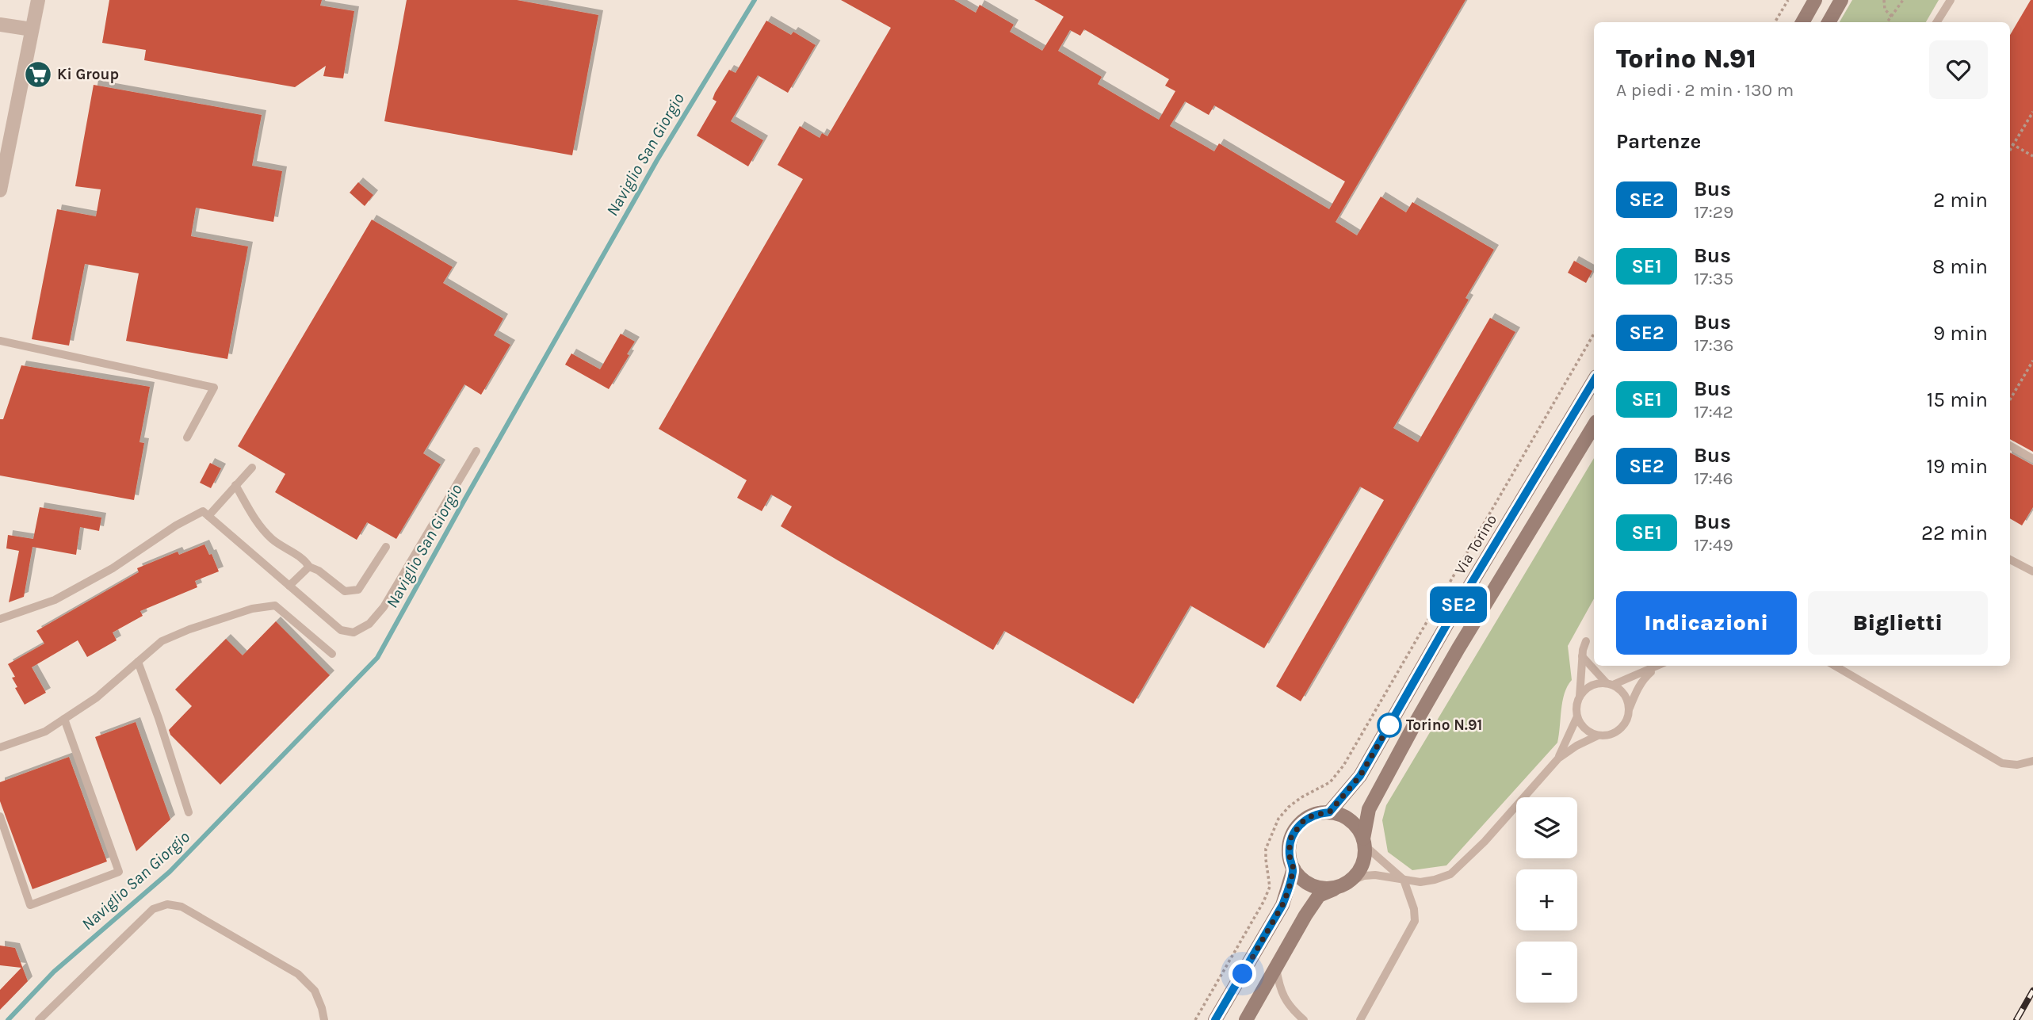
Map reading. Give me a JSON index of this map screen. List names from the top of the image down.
{
  "streets": {
    "main road": ["Via Torino"]
  },
  "water": ["Naviglio San Giorgio"],
  "places": {
    "supermarket": ["Ki Group"],
    "other": ["Torino N.91"]
  },
  "lines": ["bus line SE2"],
  "page": {
    "on_map": "SE2",
    "heading": [
      ["Torino N.91", "A piedi · 2 min · 130 m"],
      "Partenze"
    ],
    "list": [
      {
        "mark": "SE2",
        "name": "Bus",
        "note": "17:29",
        "value": "2 min"
      },
      {
        "mark": "SE1",
        "name": "Bus",
        "note": "17:35",
        "value": "8 min"
      },
      {
        "mark": "SE2",
        "name": "Bus",
        "note": "17:36",
        "value": "9 min"
      },
      {
        "mark": "SE1",
        "name": "Bus",
        "note": "17:42",
        "value": "15 min"
      },
      {
        "mark": "SE2",
        "name": "Bus",
        "note": "17:46",
        "value": "19 min"
      },
      {
        "mark": "SE1",
        "name": "Bus",
        "note": "17:49",
        "value": "22 min"
      }
    ],
    "buttons": ["Indicazioni", "Biglietti"],
    "map_buttons": ["+", "−"]
  }
}
